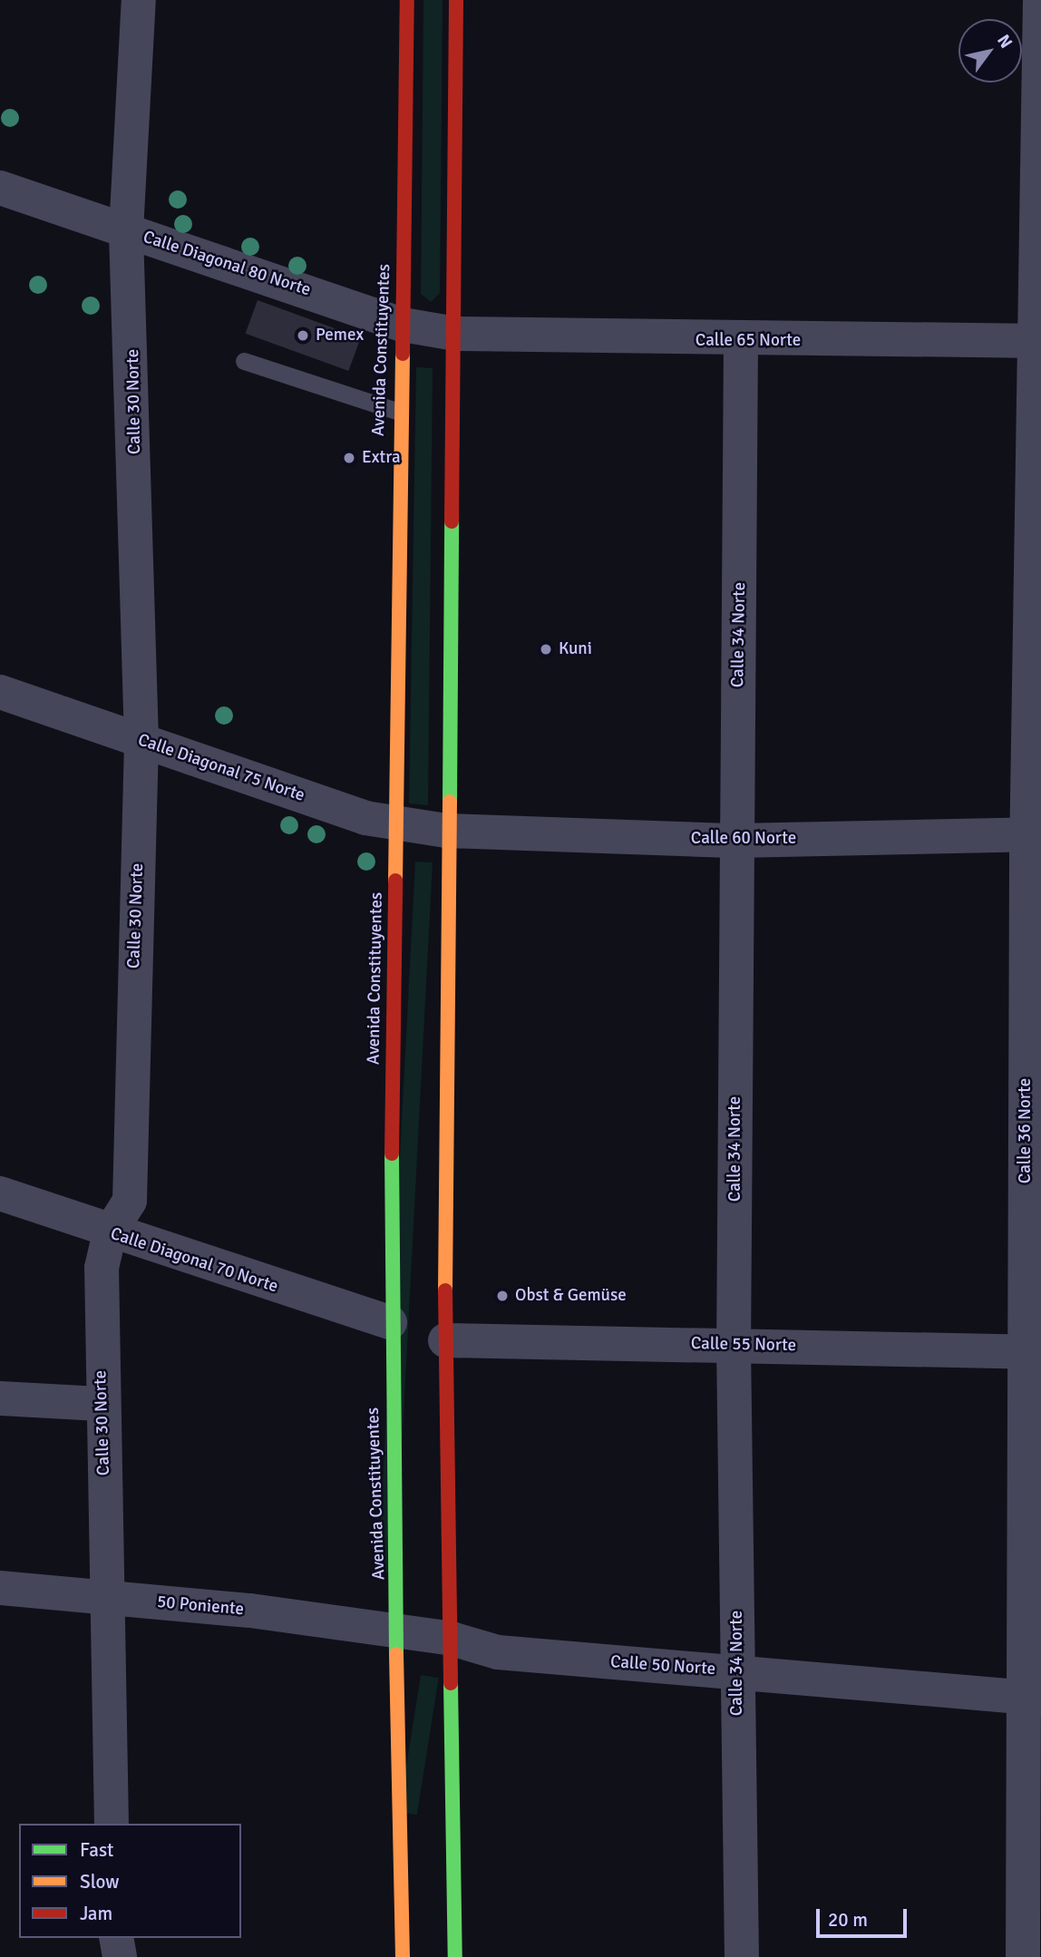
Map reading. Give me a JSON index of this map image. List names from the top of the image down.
{
  "streets": {
    "main road": ["Avenida Constituyentes"],
    "street": [
      "Calle Diagonal 80 Norte",
      "Calle 65 Norte",
      "Calle 30 Norte",
      "Calle 34 Norte",
      "Calle Diagonal 75 Norte",
      "Calle 60 Norte",
      "Calle 36 Norte",
      "Calle Diagonal 70 Norte",
      "Calle 55 Norte",
      "50 Poniente",
      "Calle 50 Norte"
    ]
  },
  "crossings": [
    ["Calle Diagonal 80 Norte", "Calle 65 Norte"],
    ["Calle Diagonal 80 Norte", "Avenida Constituyentes"],
    ["Calle Diagonal 80 Norte", "Calle 30 Norte"],
    ["Calle 65 Norte", "Calle 34 Norte"],
    ["Calle 65 Norte", "Calle 36 Norte"],
    ["Avenida Constituyentes", "Calle Diagonal 75 Norte"],
    ["Avenida Constituyentes", "Calle Diagonal 70 Norte"],
    ["Avenida Constituyentes", "50 Poniente"],
    ["Avenida Constituyentes", "Calle 50 Norte"],
    ["Calle 30 Norte", "Calle Diagonal 75 Norte"],
    ["Calle 30 Norte", "Calle Diagonal 70 Norte"],
    ["Calle 30 Norte", "50 Poniente"],
    ["Calle 34 Norte", "Calle 60 Norte"],
    ["Calle 34 Norte", "Calle 55 Norte"],
    ["Calle 34 Norte", "Calle 50 Norte"],
    ["Calle Diagonal 75 Norte", "Calle 60 Norte"],
    ["Calle 60 Norte", "Calle 36 Norte"],
    ["Calle 36 Norte", "Calle 55 Norte"],
    ["Calle 36 Norte", "Calle 50 Norte"],
    ["50 Poniente", "Calle 50 Norte"]
  ],
  "places": [
    "Pemex",
    "Extra",
    "Kuni",
    "Obst & Gemüse"
  ],
  "legend": ["Fast", "Slow", "Jam"],
  "scale_bar": "20 m",
  "north": "top right"
}
